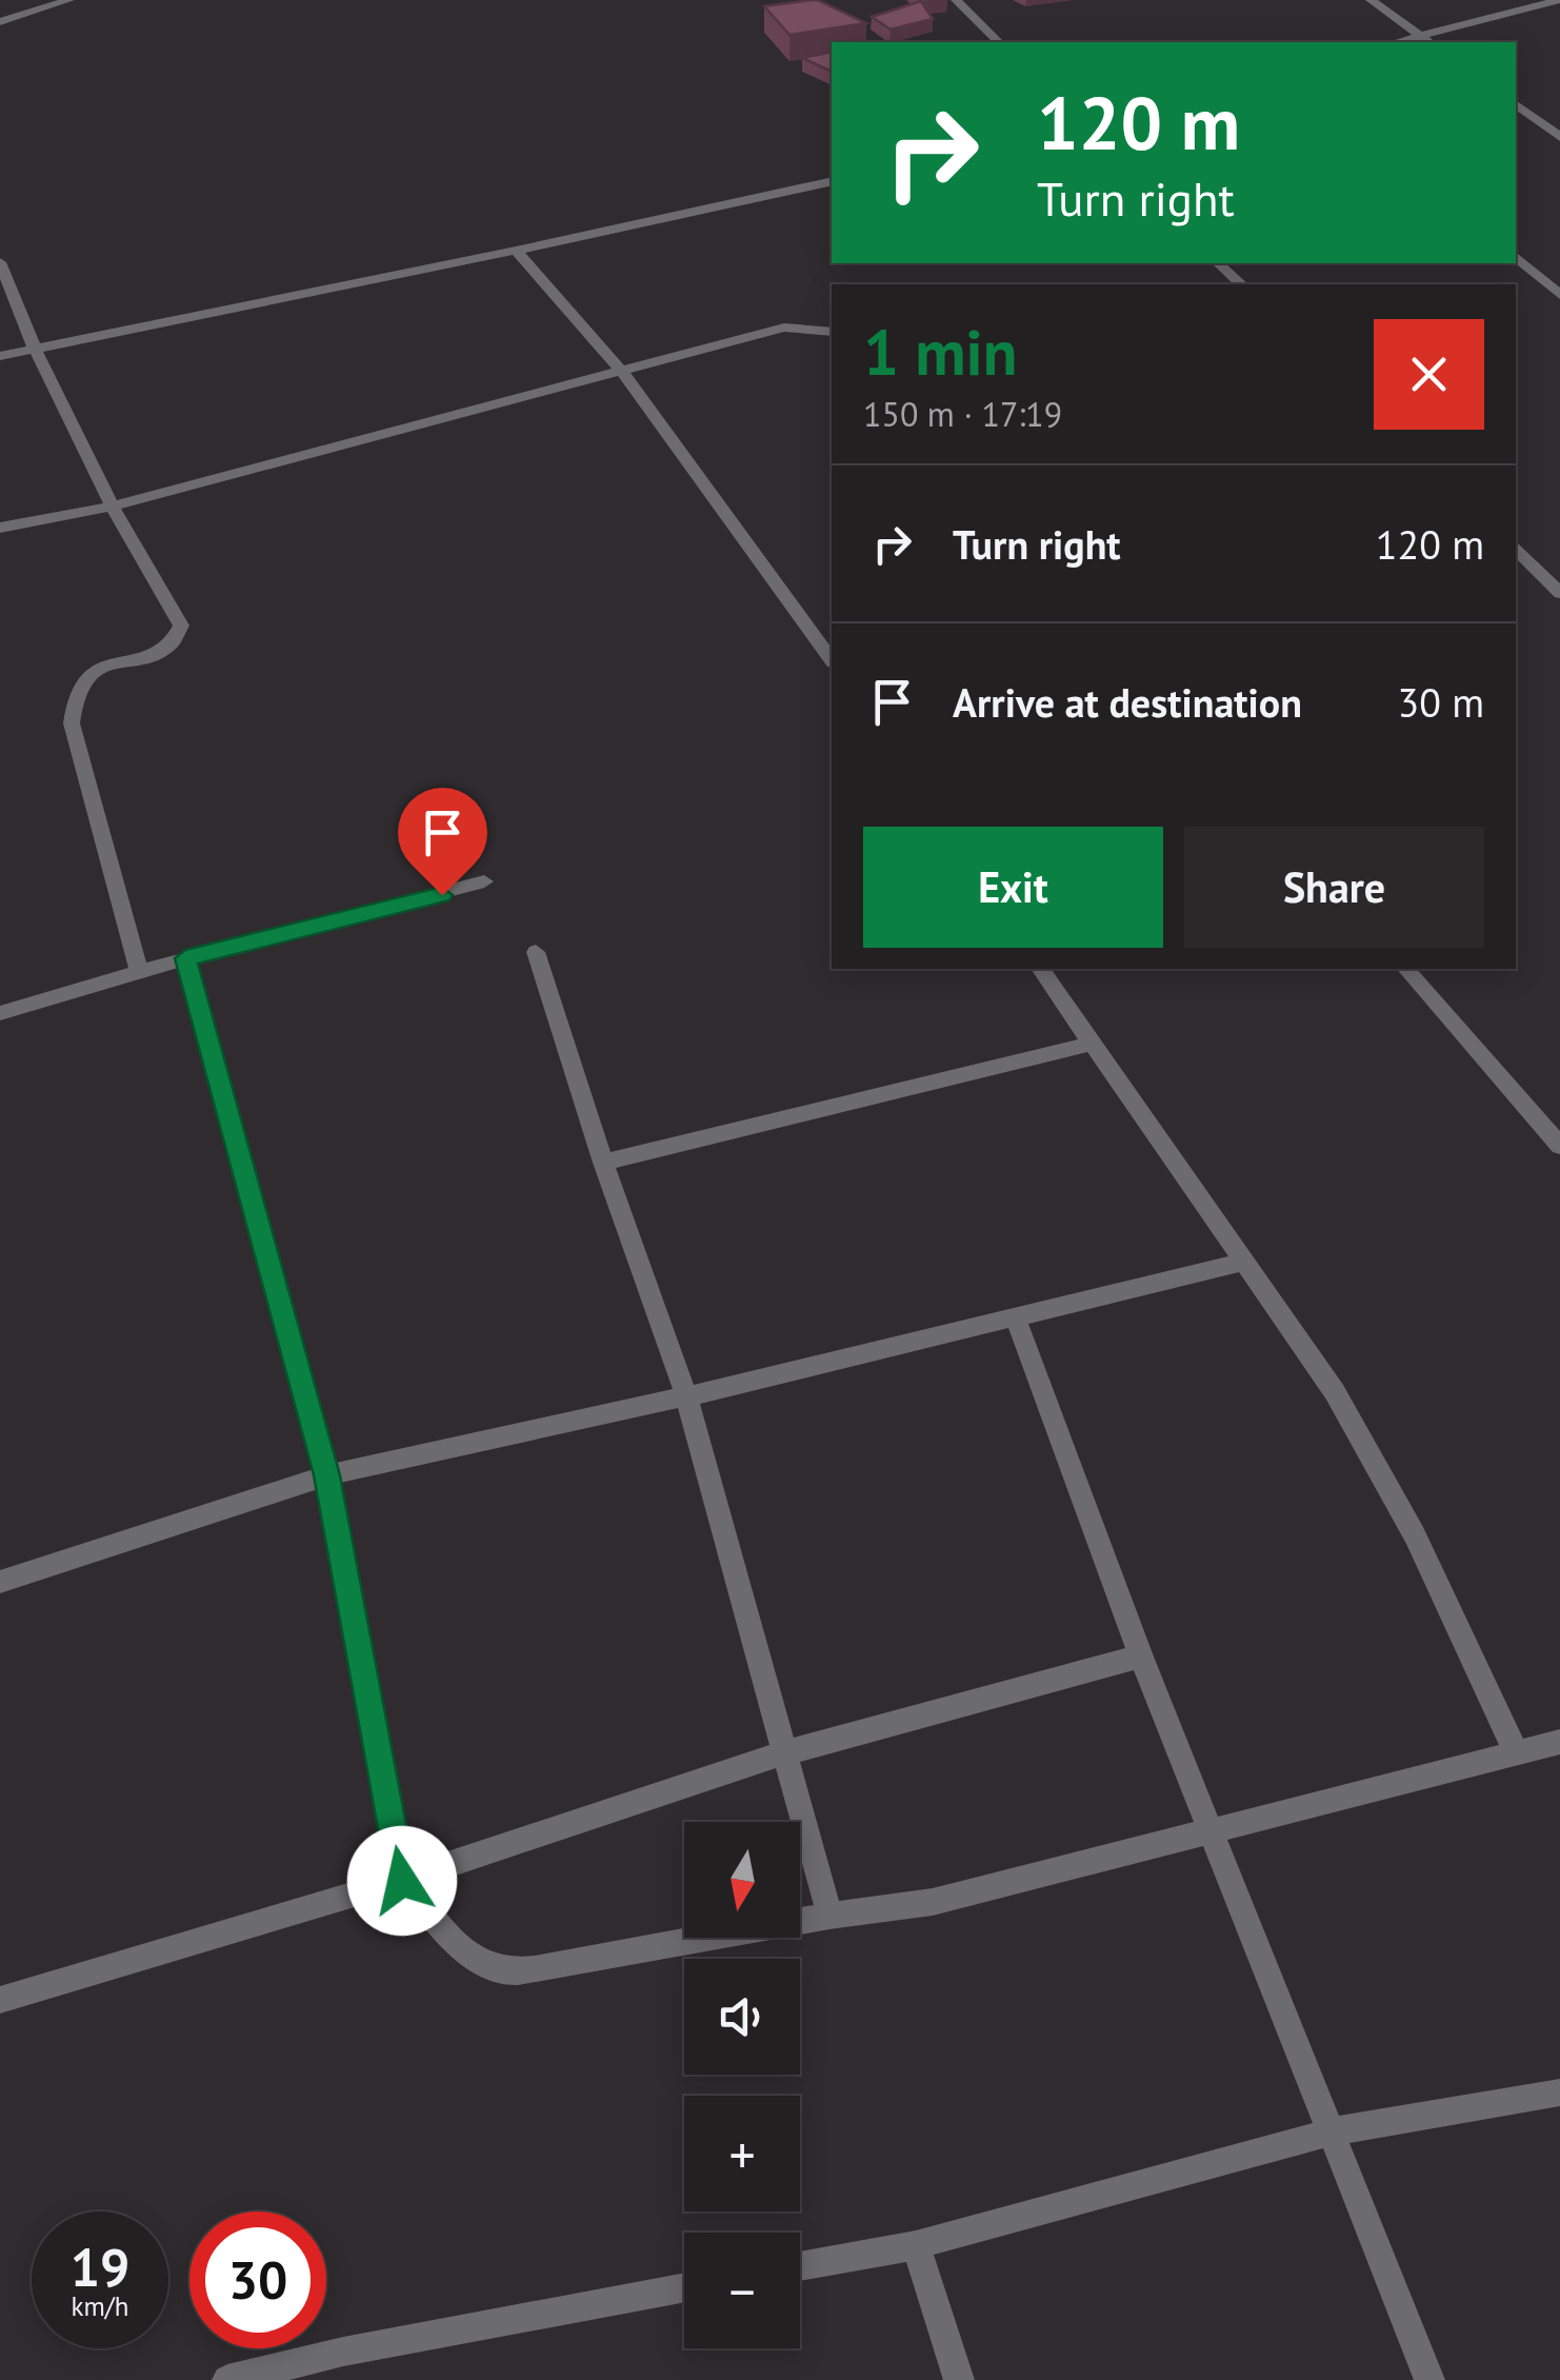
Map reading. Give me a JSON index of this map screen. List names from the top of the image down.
{
  "north": "bottom",
  "page": {
    "turn": ["120 m", "Turn right"],
    "heading": ["1 min", "150 m · 17:19"],
    "list": [
      {
        "name": "Turn right",
        "value": "120 m"
      },
      {
        "name": "Arrive at destination",
        "value": "30 m"
      }
    ],
    "buttons": ["Exit", "Share"],
    "map_buttons": ["+", "−"],
    "speed": "19 km/h",
    "limit": "30"
  }
}
